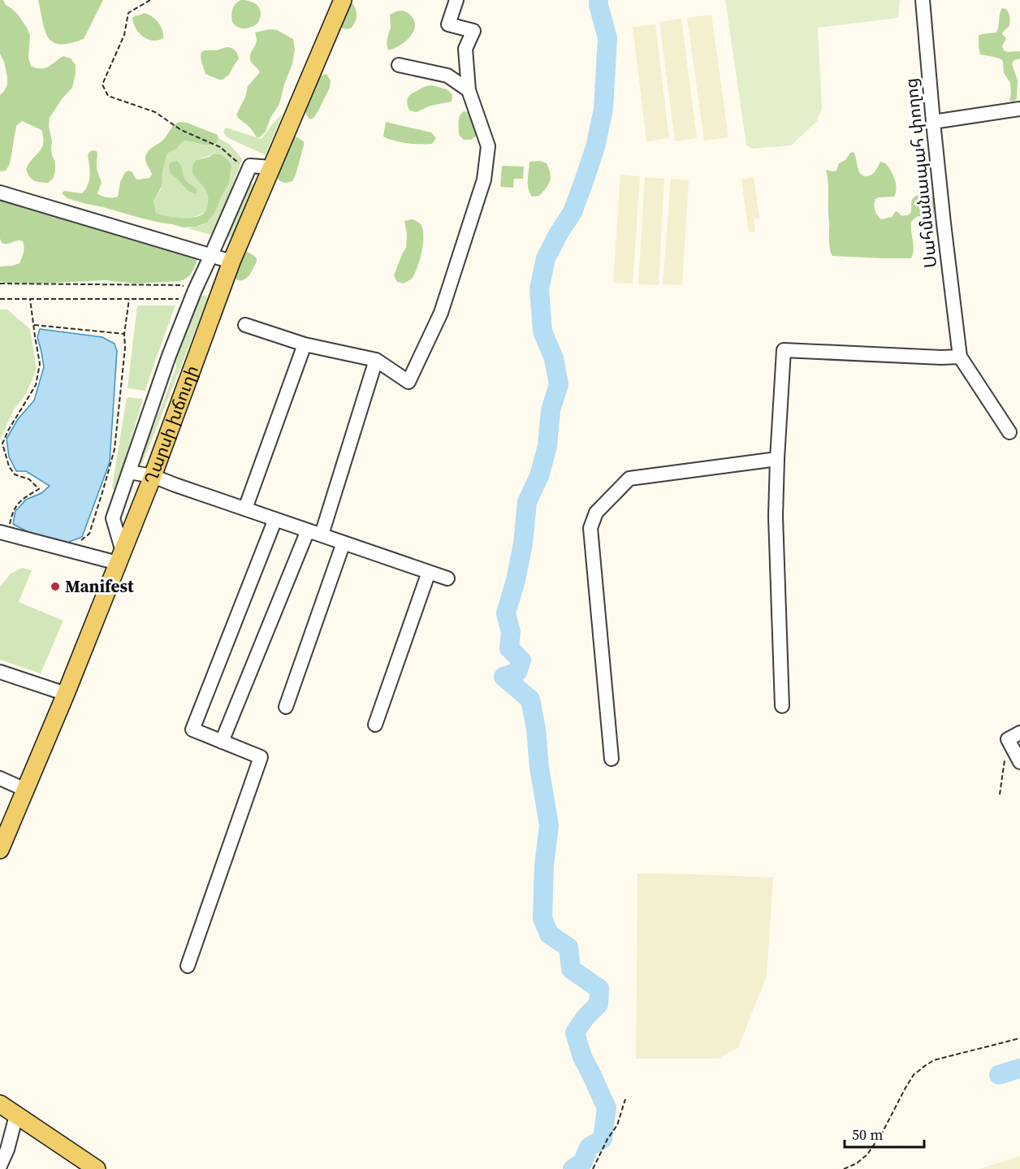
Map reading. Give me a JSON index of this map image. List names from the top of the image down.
{
  "streets": {
    "main road": ["Ղարսի խճուղի"],
    "street": ["Սահմանապահ փողոց"]
  },
  "places": ["Manifest"],
  "scale_bar": "50 m"
}
